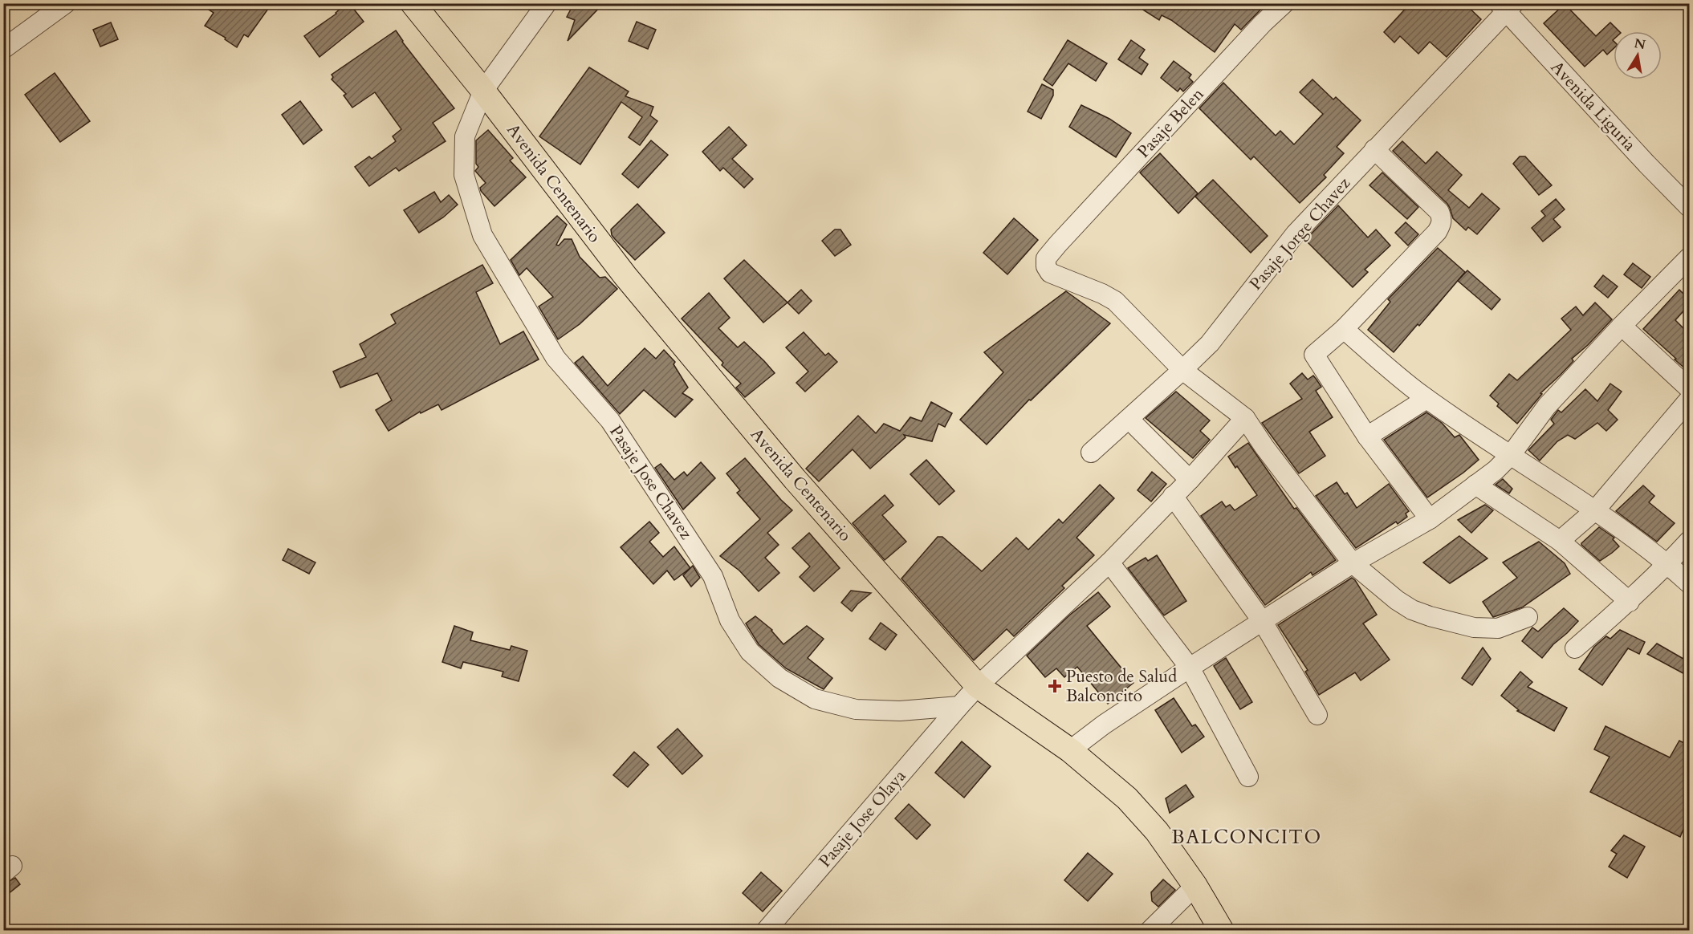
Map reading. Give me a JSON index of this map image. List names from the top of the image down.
{
  "streets": {
    "main road": ["Avenida Centenario"],
    "street": [
      "Avenida Liguria",
      "Pasaje Belen",
      "Pasaje Jorge Chavez",
      "Pasaje Jose Chavez",
      "Pasaje Jose Olaya"
    ]
  },
  "crossings": [
    ["Avenida Liguria", "Pasaje Jorge Chavez"],
    ["Pasaje Belen", "Pasaje Jorge Chavez"],
    ["Avenida Centenario", "Pasaje Jose Chavez"],
    ["Pasaje Jose Chavez", "Pasaje Jose Olaya"]
  ],
  "districts": ["BALCONCITO"],
  "places": {
    "health": ["Puesto de Salud Balconcito"]
  },
  "north": "top"
}
